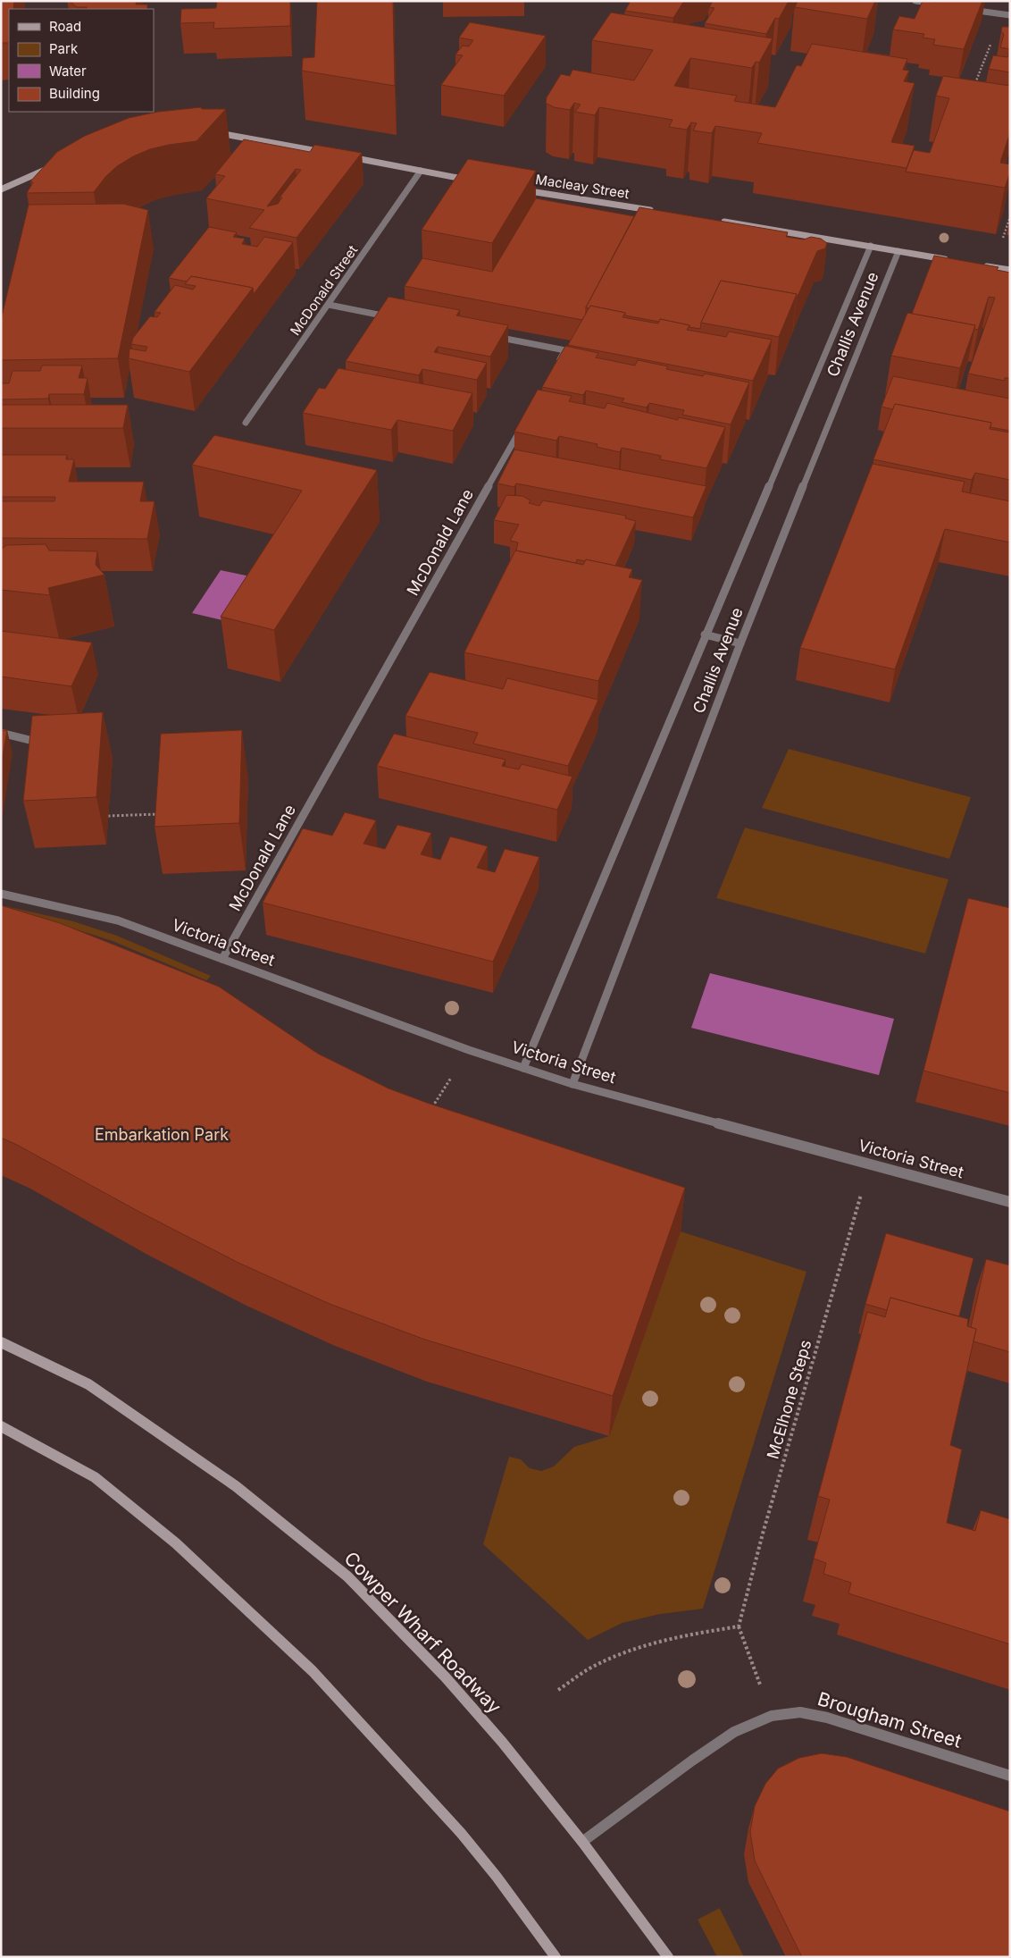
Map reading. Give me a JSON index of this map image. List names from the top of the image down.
{
  "streets": {
    "main road": ["Macleay Street", "Cowper Wharf Roadway"],
    "street": [
      "McDonald Street",
      "Challis Avenue",
      "McDonald Lane",
      "Victoria Street",
      "Brougham Street"
    ],
    "path": ["McElhone Steps"]
  },
  "crossings": [
    ["Challis Avenue", "Victoria Street"],
    ["McDonald Lane", "Victoria Street"],
    ["Victoria Street", "McElhone Steps"],
    ["Cowper Wharf Roadway", "Brougham Street"]
  ],
  "parks": ["Embarkation Park"],
  "legend": [
    "Road",
    "Park",
    "Water",
    "Building"
  ]
}
